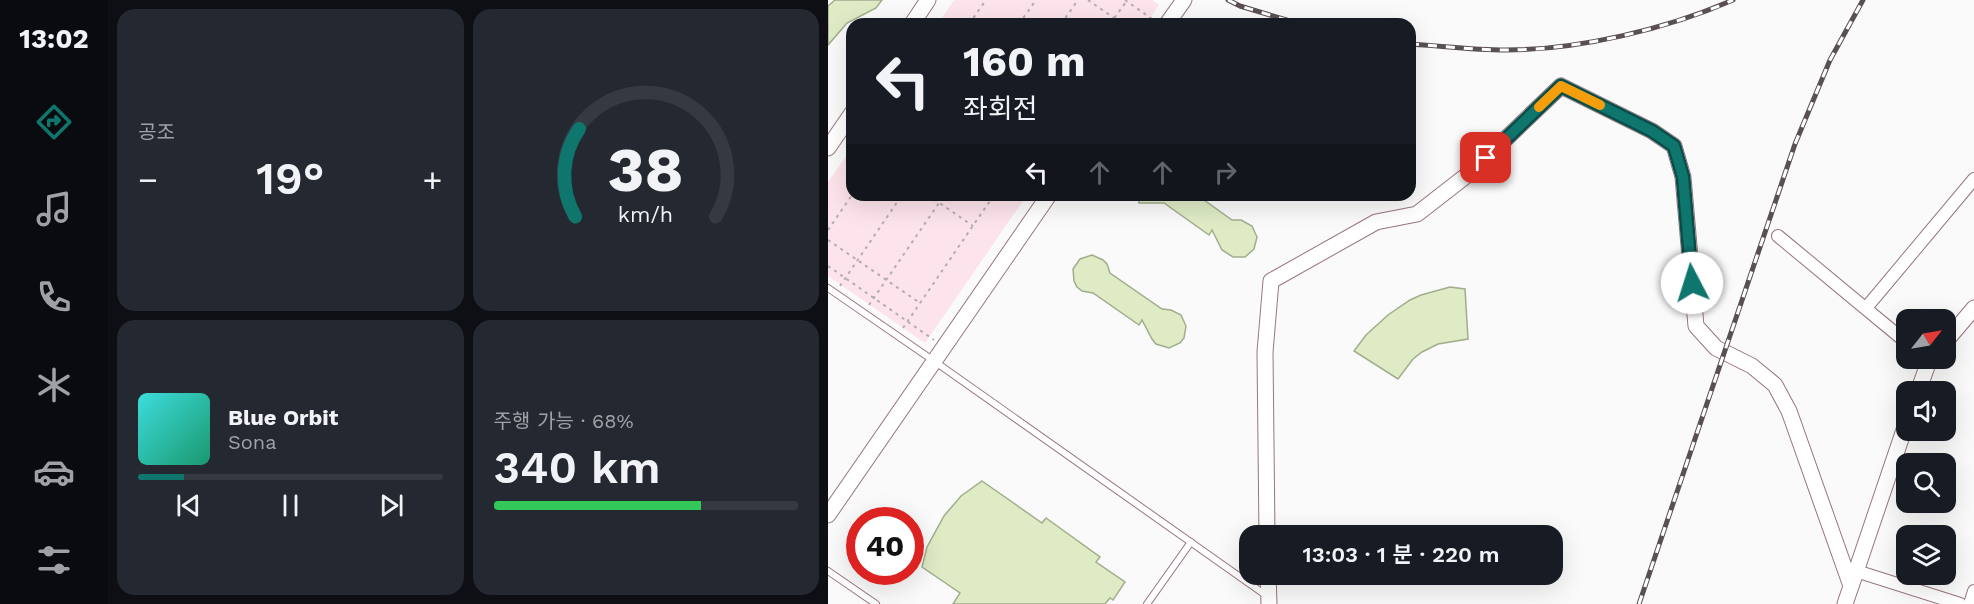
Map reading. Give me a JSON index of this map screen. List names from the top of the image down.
{
  "north": "top right",
  "page": {
    "tabs": "13:02",
    "tile": [
      "공조",
      ["주행 가능 · 68%", "340 km"]
    ],
    "turn": ["160 m", "좌회전"],
    "heat": ["−", "19°", "+"],
    "song": ["Blue Orbit", "Sona"],
    "limit": "40",
    "trip": "13:03 · 1 분 · 220 m",
    "gauge": ["38", "km/h"]
  }
}
